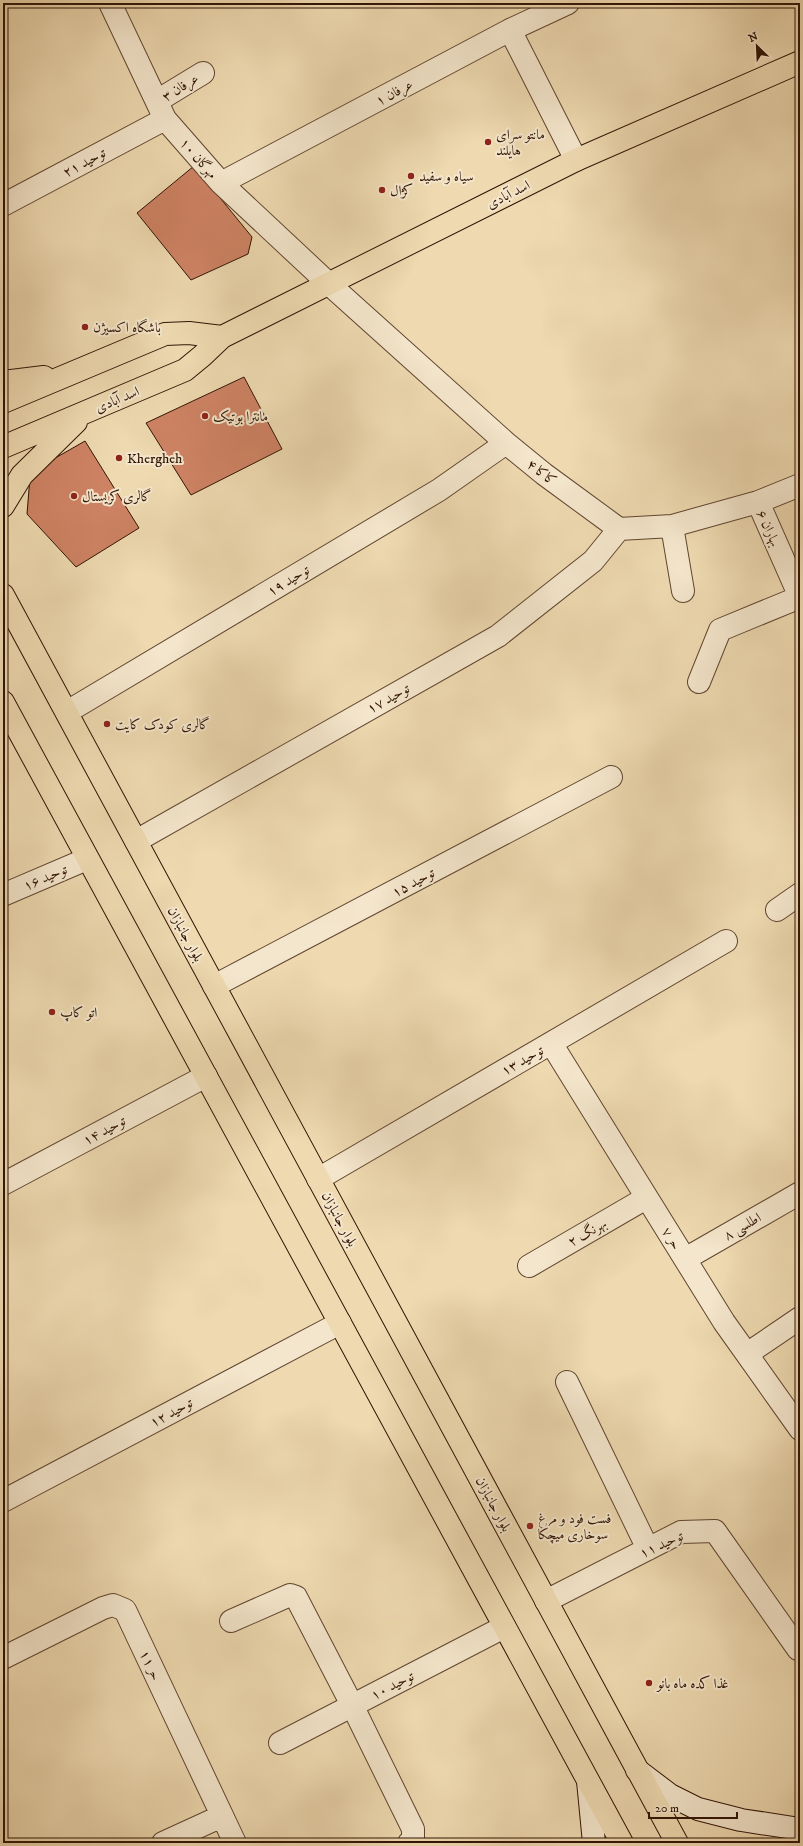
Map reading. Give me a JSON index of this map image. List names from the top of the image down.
{
  "streets": {
    "main road": ["اسد آبادی", "بلوار جانبازان"],
    "street": [
      "عرفان ۳",
      "عرفان ۱",
      "مهرگان ۱۰",
      "توحید ۲۱",
      "کاکا ۴",
      "بهاران ۶",
      "توحید ۱۹",
      "توحید ۱۷",
      "توحید ۱۶",
      "توحید ۱۵",
      "توحید ۱۳",
      "توحید ۱۴",
      "اطلسی ۸",
      "بهرنگ ۲",
      "حر ۷",
      "توحید ۱۲",
      "توحید ۱۱",
      "حر ۱۱",
      "توحید ۱۰"
    ]
  },
  "crossings": [
    ["عرفان ۳", "مهرگان ۱۰"],
    ["عرفان ۳", "توحید ۲۱"],
    ["عرفان ۱", "مهرگان ۱۰"],
    ["مهرگان ۱۰", "توحید ۲۱"],
    ["مهرگان ۱۰", "اسد آبادی"],
    ["مهرگان ۱۰", "کاکا ۴"],
    ["اسد آبادی", "کاکا ۴"],
    ["کاکا ۴", "توحید ۱۹"],
    ["کاکا ۴", "توحید ۱۷"],
    ["توحید ۱۹", "بلوار جانبازان"],
    ["توحید ۱۷", "بلوار جانبازان"],
    ["توحید ۱۵", "بلوار جانبازان"],
    ["بلوار جانبازان", "توحید ۱۳"],
    ["بلوار جانبازان", "توحید ۱۱"],
    ["توحید ۱۳", "حر ۷"],
    ["اطلسی ۸", "حر ۷"],
    ["بهرنگ ۲", "حر ۷"]
  ],
  "places": [
    "مانتو سرای هایلند",
    "سیاه و سفید",
    "کژال",
    "باشگاه اکسیژن",
    "مانترا بوتیک",
    "Khergheh",
    "گالری کریستال",
    "گالری کودک کایت",
    "اتو کاپ",
    "فست فود و مرغ سوخاری میچکا",
    "غذا کده ماه بانو"
  ],
  "scale_bar": "20 m",
  "north": "top left"
}
